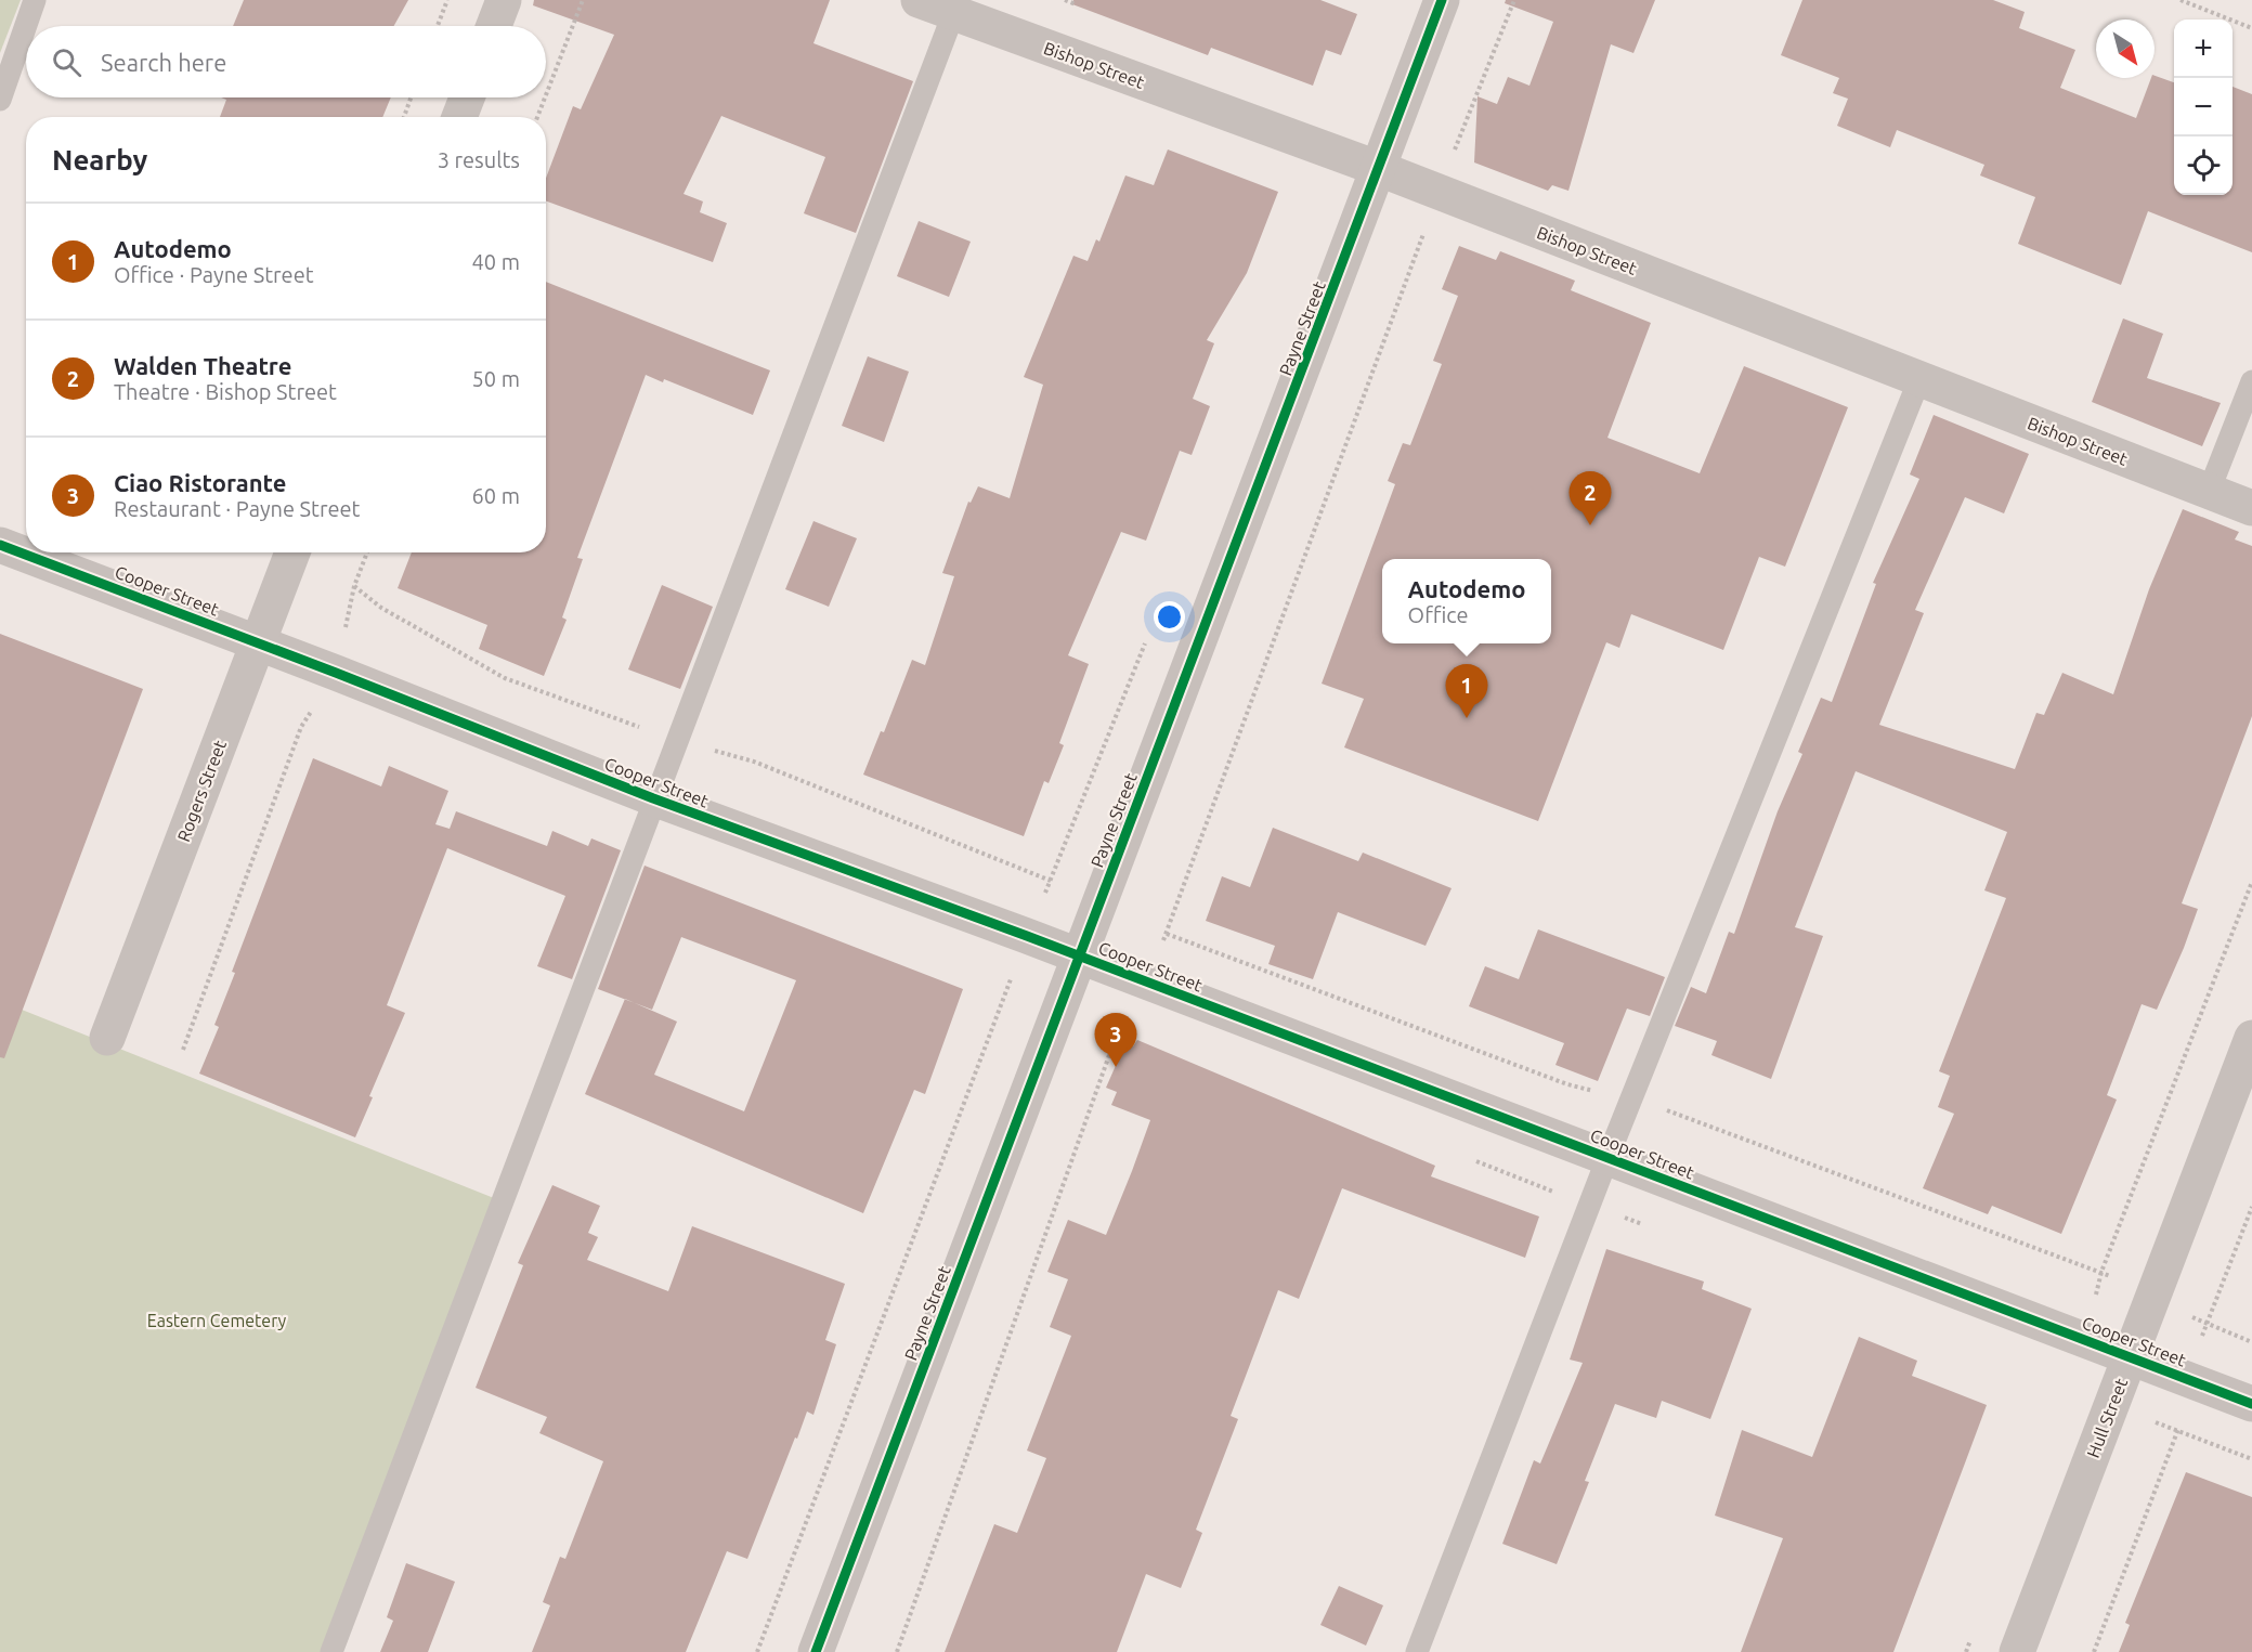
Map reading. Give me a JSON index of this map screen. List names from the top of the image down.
{
  "streets": {
    "street": [
      "Bishop Street",
      "Payne Street",
      "Cooper Street",
      "Rogers Street",
      "Hull Street"
    ]
  },
  "crossings": [
    ["Bishop Street", "Payne Street"],
    ["Payne Street", "Cooper Street"],
    ["Cooper Street", "Rogers Street"],
    ["Cooper Street", "Hull Street"]
  ],
  "parks": ["Eastern Cemetery"],
  "north": "bottom right",
  "page": {
    "map_buttons": ["+", "−"],
    "search": "Search here",
    "heading": ["Nearby", "3 results"],
    "list": [
      {
        "mark": "1",
        "name": "Autodemo",
        "note": "Office · Payne Street",
        "value": "40 m"
      },
      {
        "mark": "2",
        "name": "Walden Theatre",
        "note": "Theatre · Bishop Street",
        "value": "50 m"
      },
      {
        "mark": "3",
        "name": "Ciao Ristorante",
        "note": "Restaurant · Payne Street",
        "value": "60 m"
      }
    ],
    "pins": ["2", "1", "3"],
    "popup": ["Autodemo", "Office"]
  }
}
